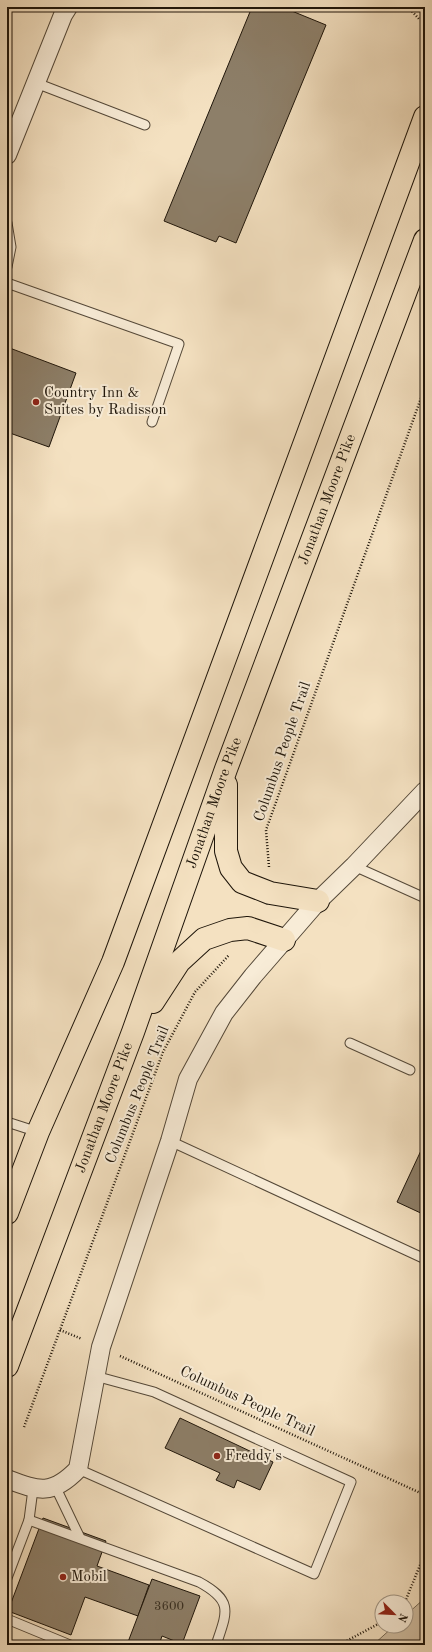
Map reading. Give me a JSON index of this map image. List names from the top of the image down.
{
  "streets": {
    "highway": ["Jonathan Moore Pike"],
    "path": ["Columbus People Trail"]
  },
  "places": ["Country Inn & Suites by Radisson", "Freddy's", "Mobil"],
  "house_numbers": ["3600"],
  "north": "bottom right"
}
